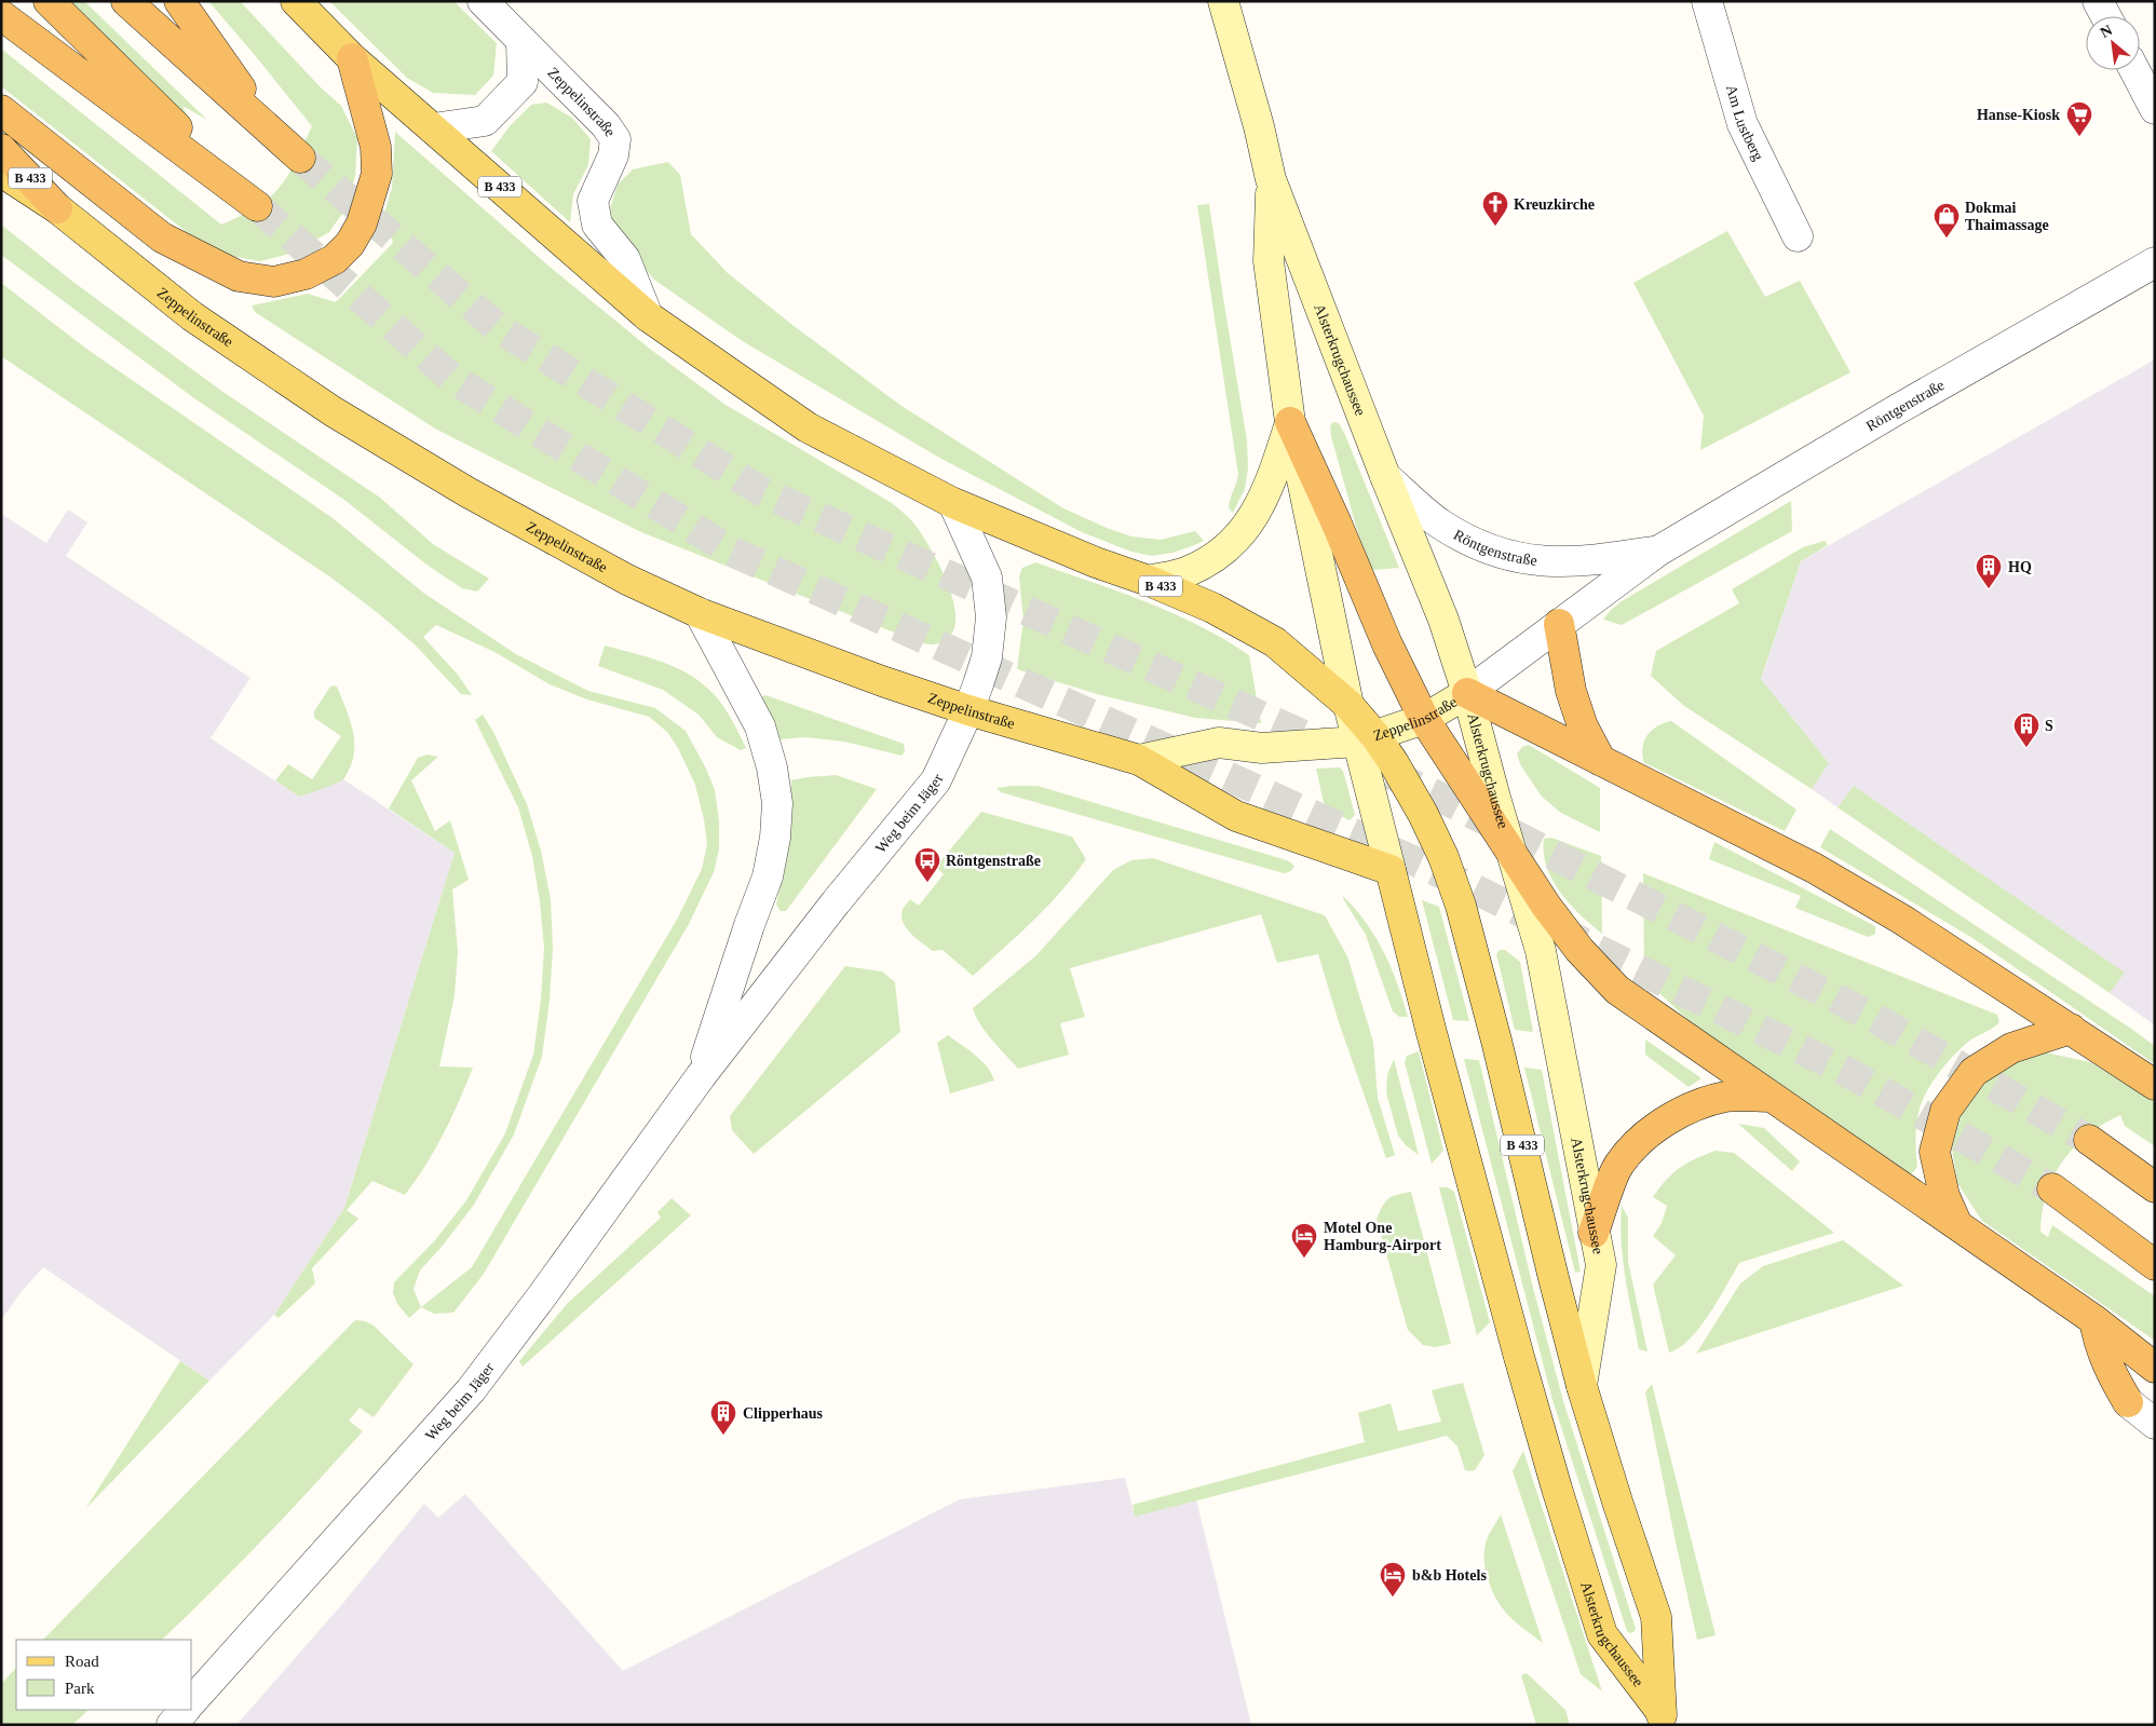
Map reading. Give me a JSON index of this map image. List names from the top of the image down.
{
  "streets": {
    "highway": ["B 433"],
    "main road": ["Zeppelinstraße", "Alsterkrugchaussee"],
    "street": ["Am Lustberg", "Röntgenstraße", "Weg beim Jäger"]
  },
  "crossings": [
    ["Zeppelinstraße", "B 433"],
    ["Zeppelinstraße", "Alsterkrugchaussee"],
    ["Zeppelinstraße", "Röntgenstraße"],
    ["Zeppelinstraße", "Weg beim Jäger"],
    ["B 433", "Alsterkrugchaussee"],
    ["B 433", "Weg beim Jäger"],
    ["Alsterkrugchaussee", "Röntgenstraße"]
  ],
  "places": {
    "supermarket": ["Hanse-Kiosk"],
    "church": ["Kreuzkirche"],
    "shop": ["Dokmai Thaimassage"],
    "building": ["HQ", "S", "Clipperhaus"],
    "bus stop": ["Röntgenstraße"],
    "hotel": ["Motel One Hamburg-Airport", "b&b Hotels"]
  },
  "legend": ["Road", "Park"],
  "north": "top left"
}
